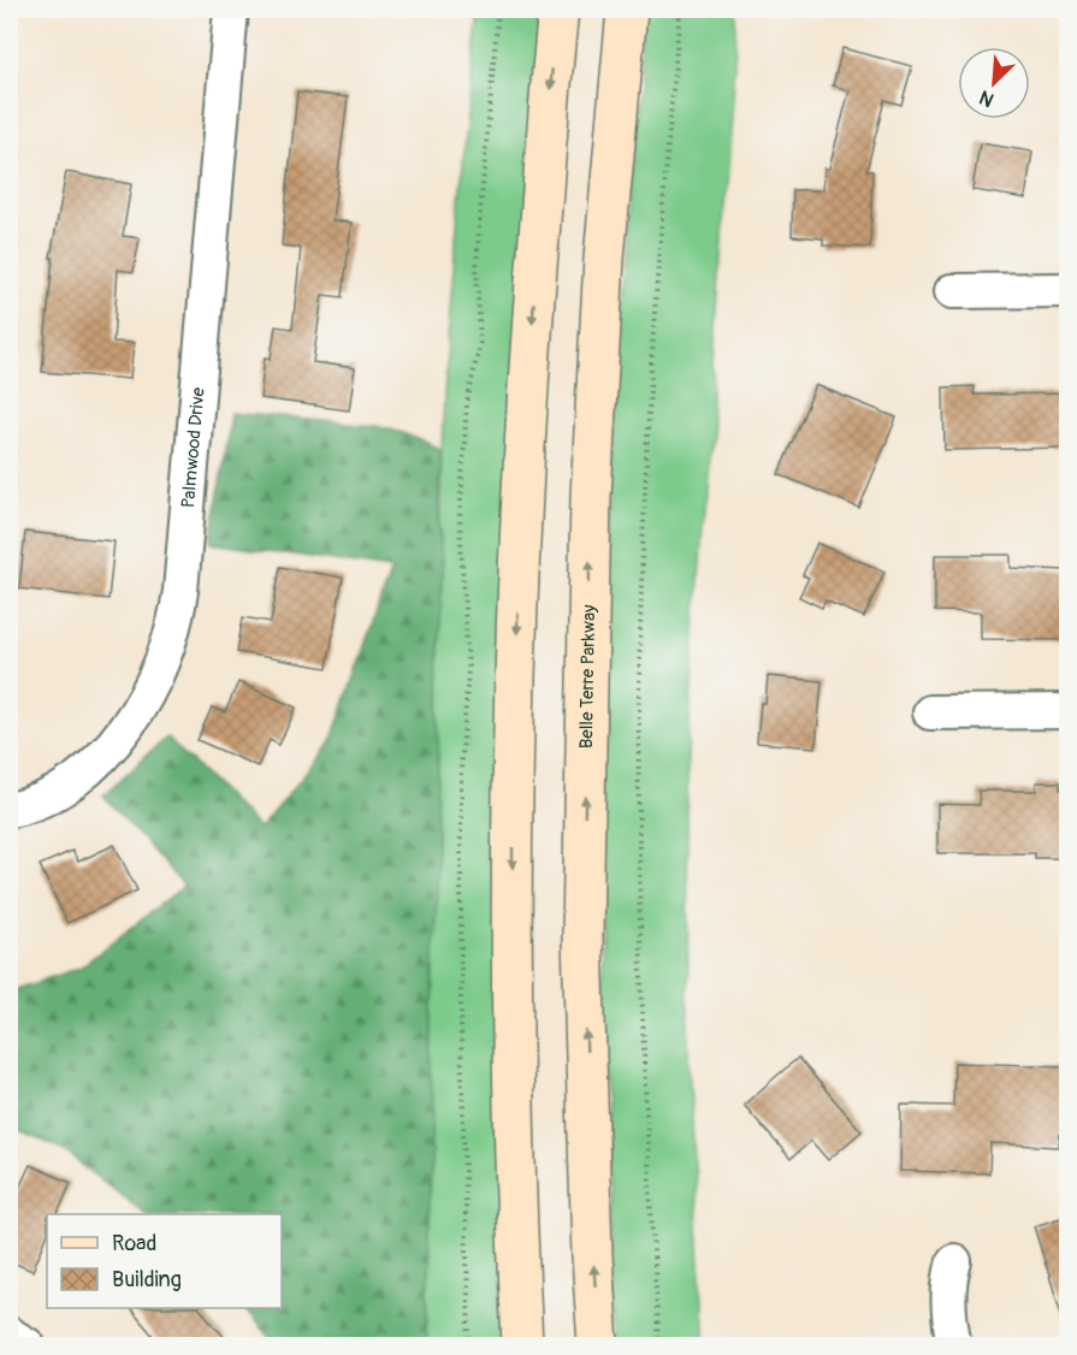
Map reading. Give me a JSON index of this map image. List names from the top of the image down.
{
  "streets": {
    "main road": ["Belle Terre Parkway"],
    "street": ["Palmwood Drive"]
  },
  "legend": ["Road", "Building"],
  "north": "bottom left"
}
